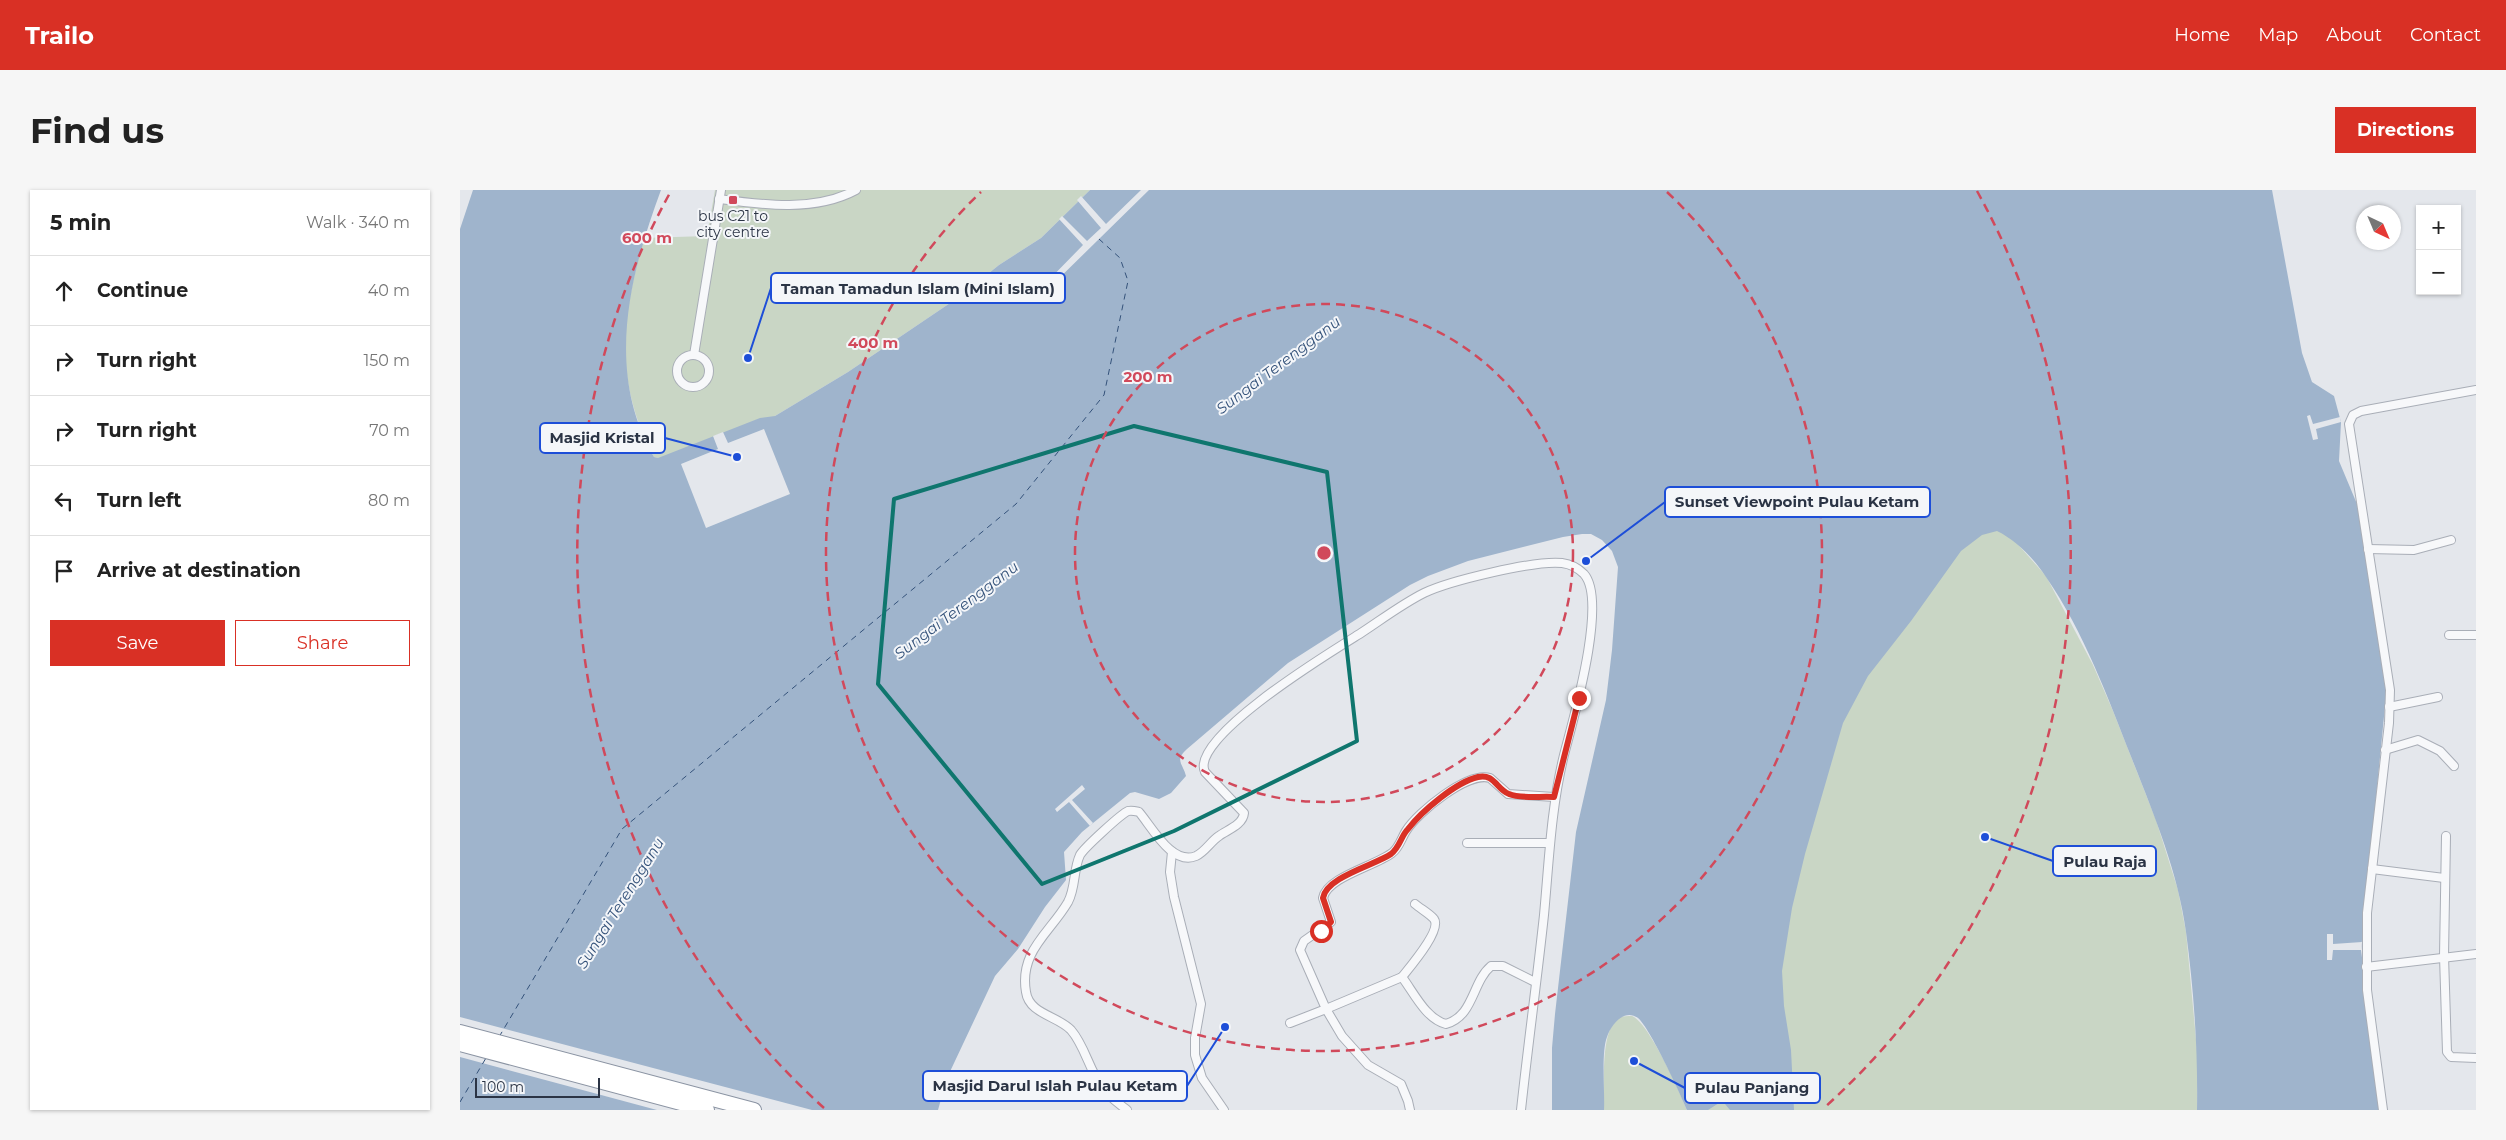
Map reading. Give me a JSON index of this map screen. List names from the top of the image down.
{
  "water": ["Sungai Terengganu"],
  "places": {
    "transit": ["bus C21 to city centre"],
    "other": [
      "Taman Tamadun Islam (Mini Islam)",
      "Masjid Kristal",
      "Sunset Viewpoint Pulau Ketam",
      "Pulau Raja",
      "Masjid Darul Islah Pulau Ketam",
      "Pulau Panjang"
    ]
  },
  "scale_bar": "100 m",
  "north": "bottom right",
  "page": {
    "header": "Trailo",
    "nav": [
      "Home",
      "Map",
      "About",
      "Contact"
    ],
    "buttons": [
      "Directions",
      ["Save", "Share"]
    ],
    "title": "Find us",
    "heading": ["5 min", "Walk · 340 m"],
    "map_buttons": ["+", "−"],
    "list": [
      ["Continue", "40 m"],
      ["Turn right", "150 m"],
      ["Turn right", "70 m"],
      ["Turn left", "80 m"],
      "Arrive at destination"
    ],
    "scale": "100 m"
  },
  "rings": ["600 m", "400 m", "200 m"]
}
